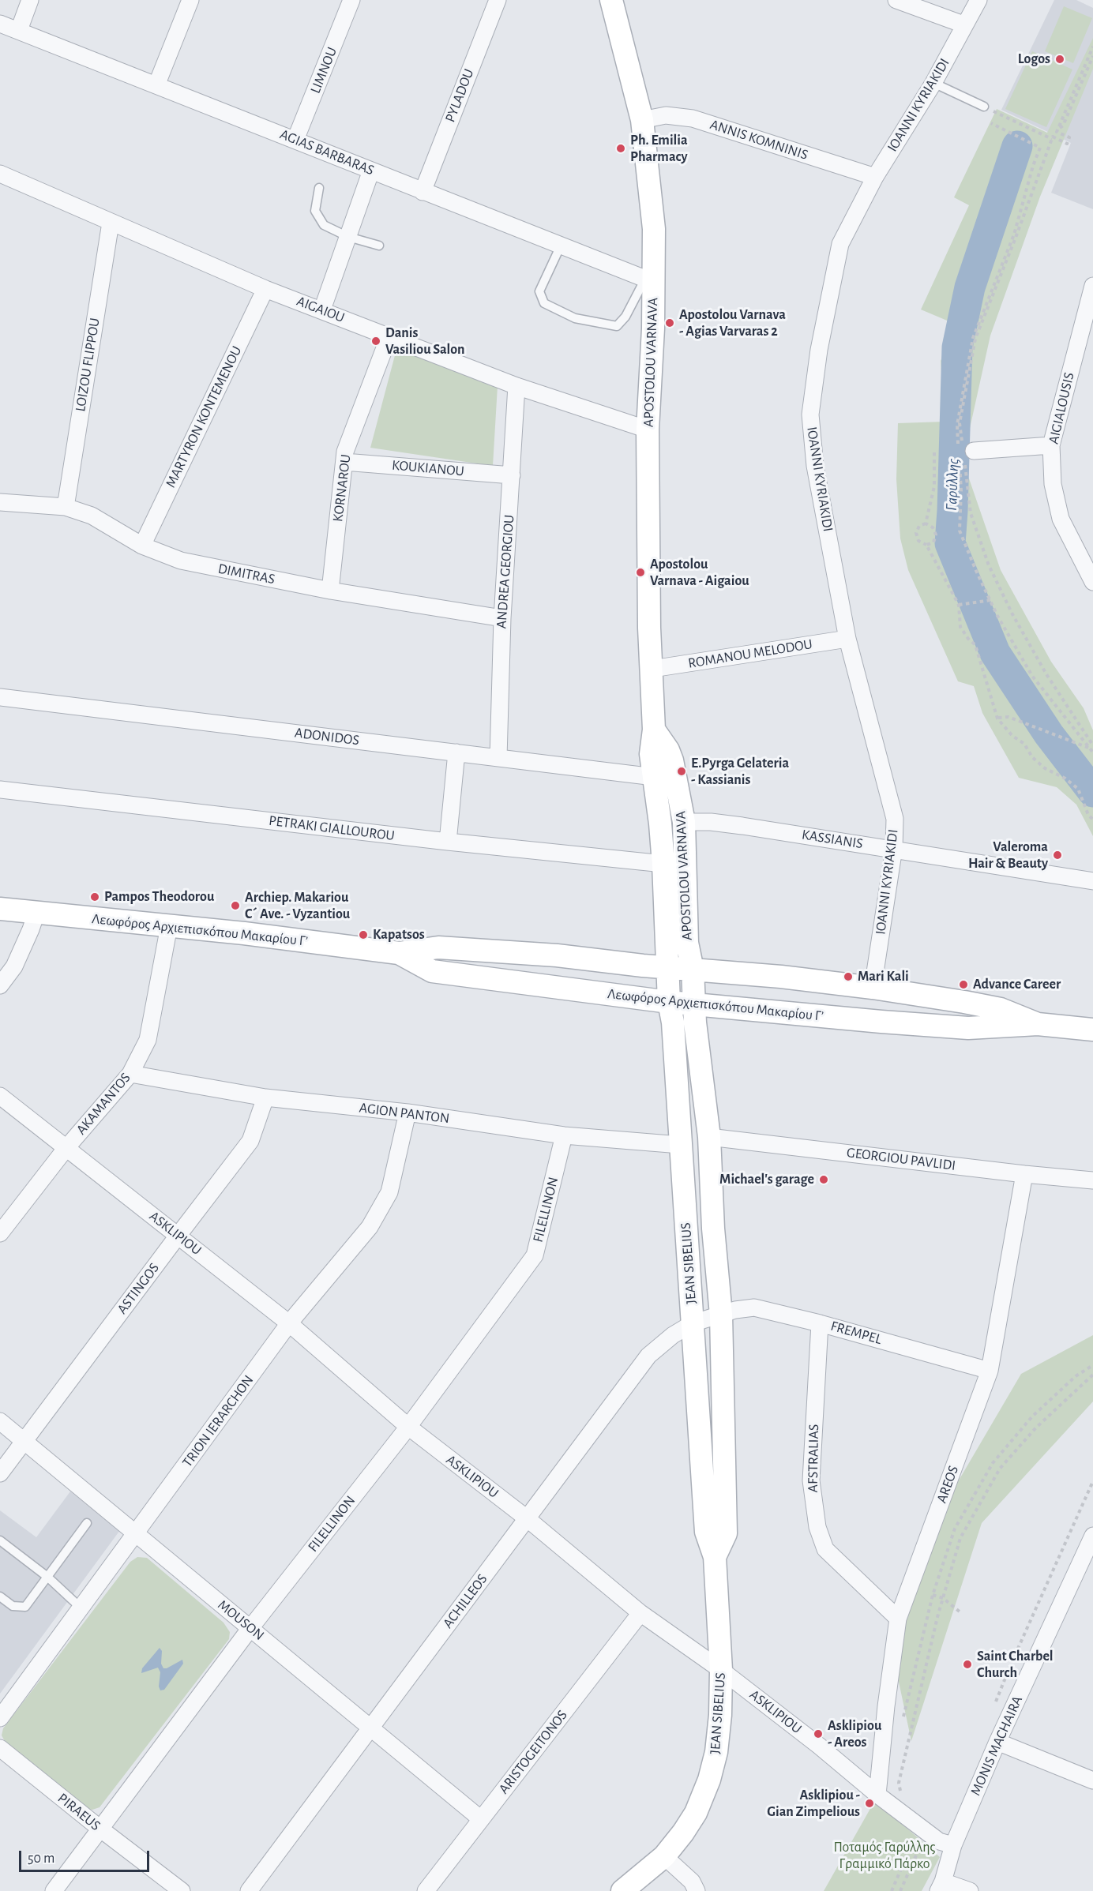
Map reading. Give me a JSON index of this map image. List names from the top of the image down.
{
  "streets": {
    "main road": ["APOSTOLOU VARNAVA", "Λεωφόρος Αρχιεπισκόπου Μακαρίου Γ’", "JEAN SIBELIUS"],
    "street": [
      "LIMNOU",
      "PYLADOU",
      "IOANNI KYRIAKIDI",
      "ANNIS KOMNINIS",
      "AGIAS BARBARAS",
      "AIGAIOU",
      "LOIZOU FLIPPOU",
      "AIGIALOUSIS",
      "MARTYRON KONTEMENOU",
      "KOUKIANOU",
      "KORNAROU",
      "ANDREA GEORGIOU",
      "DIMITRAS",
      "ROMANOU MELODOU",
      "ADONIDOS",
      "PETRAKI GIALLOUROU",
      "KASSIANIS",
      "AKAMANTOS",
      "AGION PANTON",
      "GEORGIOU PAVLIDI",
      "FILELLINON",
      "ASKLIPIOU",
      "ASTINGOS",
      "FREMPEL",
      "TRION IERARCHON",
      "AFSTRALIAS",
      "AREOS",
      "ACHILLEOS",
      "MOUSON",
      "MONIS MACHAIRA",
      "ARISTOGEITONOS",
      "PIRAEUS"
    ]
  },
  "crossings": [
    ["LIMNOU", "AGIAS BARBARAS"],
    ["PYLADOU", "AGIAS BARBARAS"],
    ["IOANNI KYRIAKIDI", "ANNIS KOMNINIS"],
    ["IOANNI KYRIAKIDI", "ROMANOU MELODOU"],
    ["IOANNI KYRIAKIDI", "KASSIANIS"],
    ["IOANNI KYRIAKIDI", "Λεωφόρος Αρχιεπισκόπου Μακαρίου Γ’"],
    ["ANNIS KOMNINIS", "APOSTOLOU VARNAVA"],
    ["AGIAS BARBARAS", "APOSTOLOU VARNAVA"],
    ["AIGAIOU", "APOSTOLOU VARNAVA"],
    ["AIGAIOU", "LOIZOU FLIPPOU"],
    ["AIGAIOU", "MARTYRON KONTEMENOU"],
    ["AIGAIOU", "KORNAROU"],
    ["AIGAIOU", "ANDREA GEORGIOU"],
    ["APOSTOLOU VARNAVA", "ROMANOU MELODOU"],
    ["APOSTOLOU VARNAVA", "ADONIDOS"],
    ["APOSTOLOU VARNAVA", "PETRAKI GIALLOUROU"],
    ["APOSTOLOU VARNAVA", "KASSIANIS"],
    ["APOSTOLOU VARNAVA", "Λεωφόρος Αρχιεπισκόπου Μακαρίου Γ’"],
    ["APOSTOLOU VARNAVA", "JEAN SIBELIUS"],
    ["LOIZOU FLIPPOU", "DIMITRAS"],
    ["MARTYRON KONTEMENOU", "DIMITRAS"],
    ["KOUKIANOU", "KORNAROU"],
    ["KOUKIANOU", "ANDREA GEORGIOU"],
    ["KORNAROU", "DIMITRAS"],
    ["ANDREA GEORGIOU", "DIMITRAS"],
    ["ANDREA GEORGIOU", "ADONIDOS"],
    ["Λεωφόρος Αρχιεπισκόπου Μακαρίου Γ’", "AKAMANTOS"],
    ["Λεωφόρος Αρχιεπισκόπου Μακαρίου Γ’", "JEAN SIBELIUS"],
    ["AKAMANTOS", "AGION PANTON"],
    ["AKAMANTOS", "ASKLIPIOU"],
    ["AGION PANTON", "FILELLINON"],
    ["AGION PANTON", "JEAN SIBELIUS"],
    ["AGION PANTON", "ASTINGOS"],
    ["AGION PANTON", "TRION IERARCHON"],
    ["GEORGIOU PAVLIDI", "JEAN SIBELIUS"],
    ["GEORGIOU PAVLIDI", "AREOS"],
    ["FILELLINON", "ASKLIPIOU"],
    ["FILELLINON", "MOUSON"],
    ["FILELLINON", "PIRAEUS"],
    ["ASKLIPIOU", "JEAN SIBELIUS"],
    ["ASKLIPIOU", "ASTINGOS"],
    ["ASKLIPIOU", "TRION IERARCHON"],
    ["ASKLIPIOU", "AREOS"],
    ["ASKLIPIOU", "ACHILLEOS"],
    ["ASKLIPIOU", "MONIS MACHAIRA"],
    ["ASKLIPIOU", "ARISTOGEITONOS"],
    ["JEAN SIBELIUS", "FREMPEL"],
    ["JEAN SIBELIUS", "ACHILLEOS"],
    ["ASTINGOS", "MOUSON"],
    ["FREMPEL", "AFSTRALIAS"],
    ["FREMPEL", "AREOS"],
    ["FREMPEL", "ACHILLEOS"],
    ["TRION IERARCHON", "MOUSON"],
    ["AFSTRALIAS", "AREOS"],
    ["ACHILLEOS", "MOUSON"],
    ["MOUSON", "ARISTOGEITONOS"]
  ],
  "water": ["Γαρύλλης"],
  "parks": ["Ποταμός Γαρύλλης Γραμμικό Πάρκο"],
  "places": [
    "Logos",
    "Ph. Emilia Pharmacy",
    "Apostolou Varnava - Agias Varvaras 2",
    "Danis Vasiliou Salon",
    "Apostolou Varnava - Aigaiou",
    "E.Pyrga Gelateria - Kassianis",
    "Valeroma Hair & Beauty",
    "Pampos Theodorou",
    "Archiep. Makariou C´ Ave. - Vyzantiou",
    "Kapatsos",
    "Mari Kali",
    "Advance Career",
    "Michael's garage",
    "Saint Charbel Church",
    "Asklipiou - Areos",
    "Asklipiou - Gian Zimpelious"
  ],
  "scale_bar": "50 m"
}
